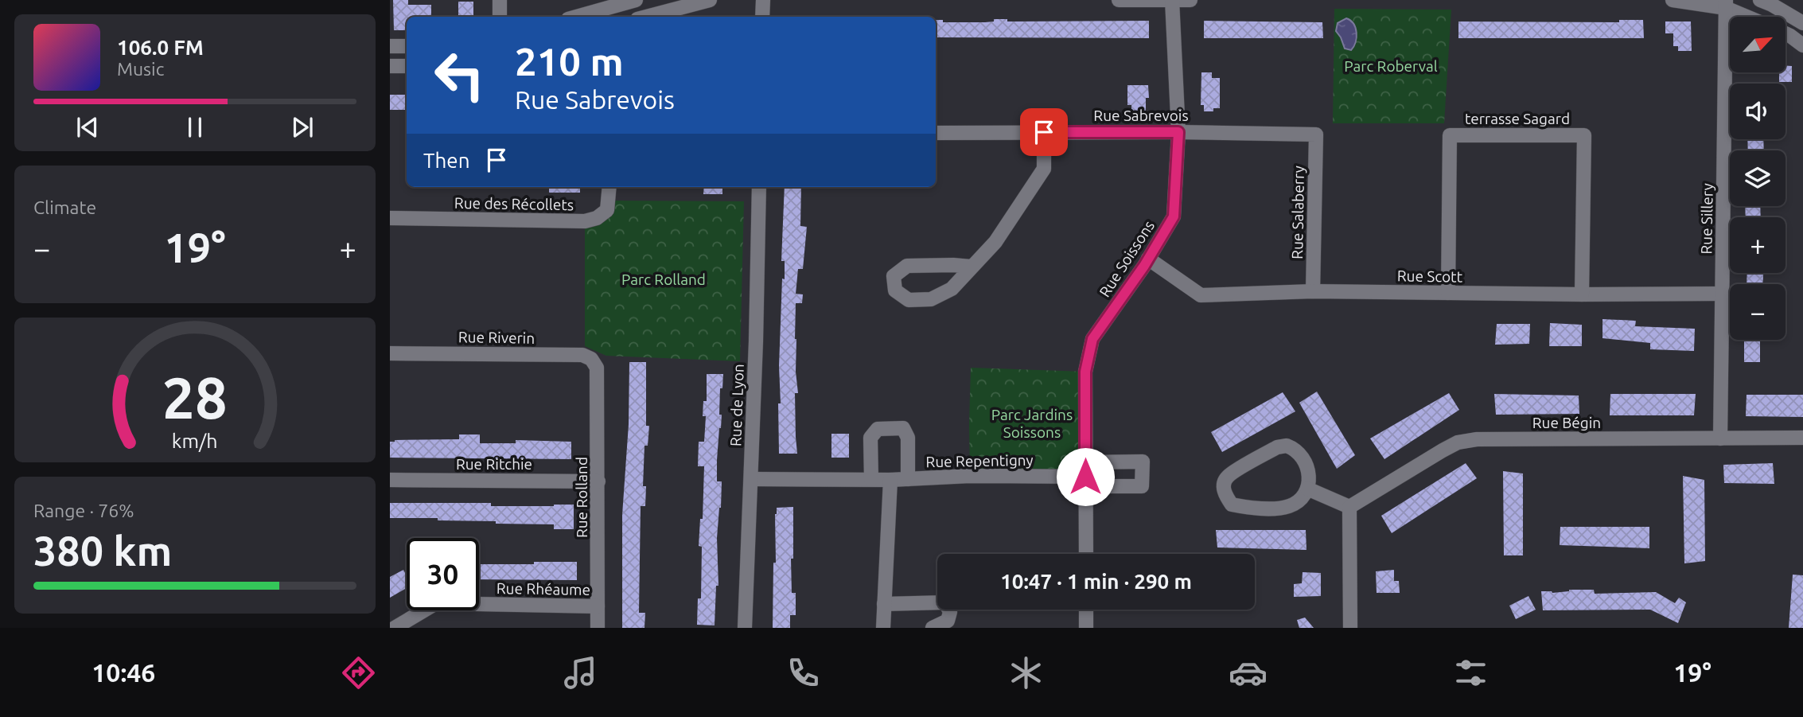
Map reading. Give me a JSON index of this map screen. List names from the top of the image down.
{
  "streets": {
    "street": [
      "Rue Sabrevois",
      "terrasse Sagard",
      "Rue des Récollets",
      "Rue Salaberry",
      "Rue Sillery",
      "Rue Soissons",
      "Rue Scott",
      "Rue Riverin",
      "Rue de Lyon",
      "Rue Bégin",
      "Rue Repentigny",
      "Rue Ritchie",
      "Rue Rolland",
      "Rue Rhéaume"
    ]
  },
  "crossings": [
    ["Rue Sabrevois", "Rue Salaberry"],
    ["Rue Sabrevois", "Rue Soissons"],
    ["terrasse Sagard", "Rue Scott"],
    ["Rue Salaberry", "Rue Scott"],
    ["Rue Sillery", "Rue Scott"],
    ["Rue Sillery", "Rue Bégin"],
    ["Rue Soissons", "Rue Scott"],
    ["Rue Soissons", "Rue Repentigny"],
    ["Rue Riverin", "Rue Rolland"],
    ["Rue de Lyon", "Rue Repentigny"],
    ["Rue Ritchie", "Rue Rolland"],
    ["Rue Rolland", "Rue Rhéaume"]
  ],
  "parks": ["Parc Roberval", "Parc Rolland", "Parc Jardins Soissons"],
  "north": "top right",
  "page": {
    "map_buttons": ["+", "−"],
    "turn": ["210 m", "Rue Sabrevois"],
    "song": ["106.0 FM", "Music"],
    "then": "Then",
    "tile": [
      "Climate",
      ["Range · 76%", "380 km"]
    ],
    "heat": ["−", "19°", "+"],
    "limit": "30",
    "trip": "10:47 · 1 min · 290 m",
    "tabs": ["10:46", "19°"],
    "gauge": ["28", "km/h"]
  }
}
